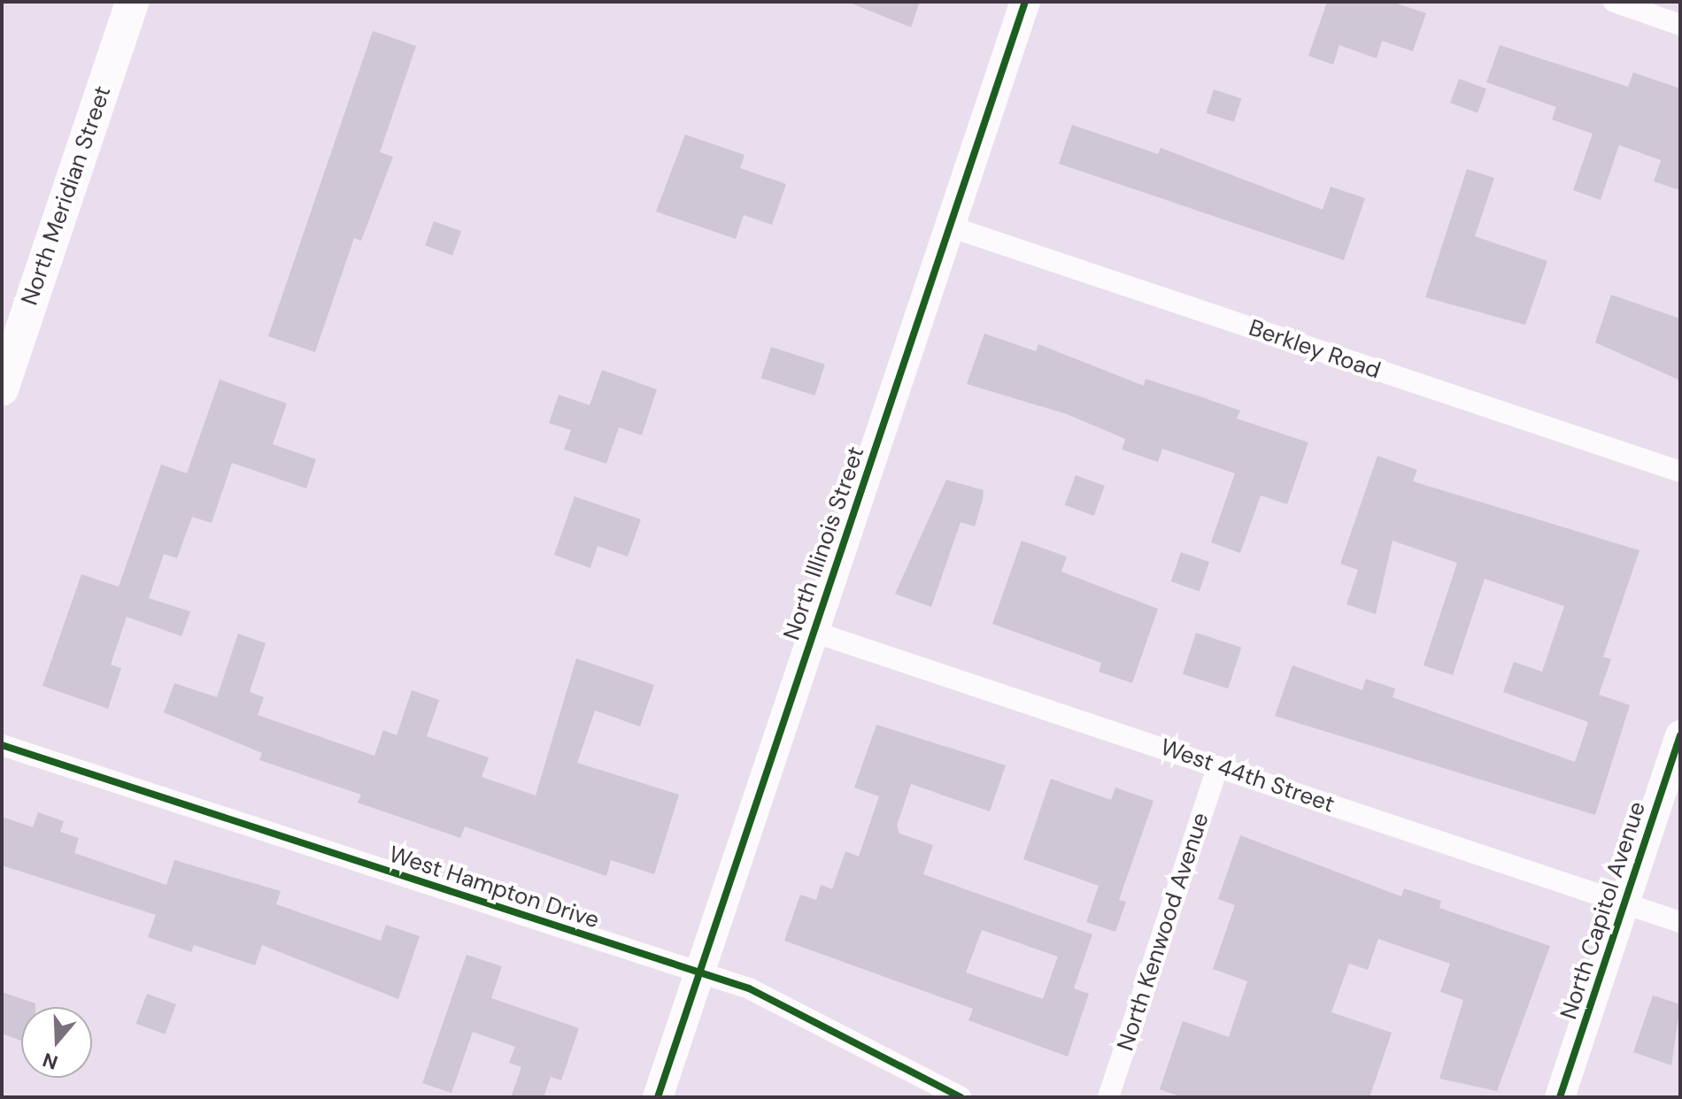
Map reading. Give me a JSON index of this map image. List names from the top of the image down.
{
  "streets": {
    "main road": ["North Meridian Street"],
    "street": [
      "Berkley Road",
      "North Illinois Street",
      "West 44th Street",
      "West Hampton Drive",
      "North Capitol Avenue",
      "North Kenwood Avenue"
    ]
  },
  "crossings": [
    ["Berkley Road", "North Illinois Street"],
    ["North Illinois Street", "West 44th Street"],
    ["North Illinois Street", "West Hampton Drive"],
    ["West 44th Street", "North Capitol Avenue"],
    ["West 44th Street", "North Kenwood Avenue"]
  ],
  "north": "bottom"
}
